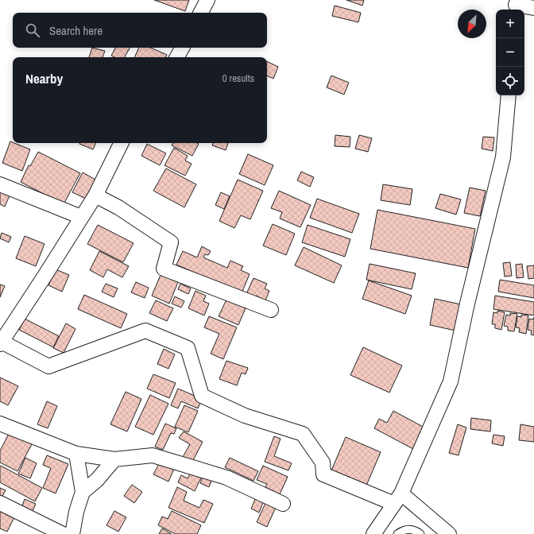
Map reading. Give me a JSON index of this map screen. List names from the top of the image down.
{
  "north": "bottom left",
  "page": {
    "map_buttons": ["+", "−"],
    "search": "Search here",
    "heading": ["Nearby", "0 results"]
  }
}
